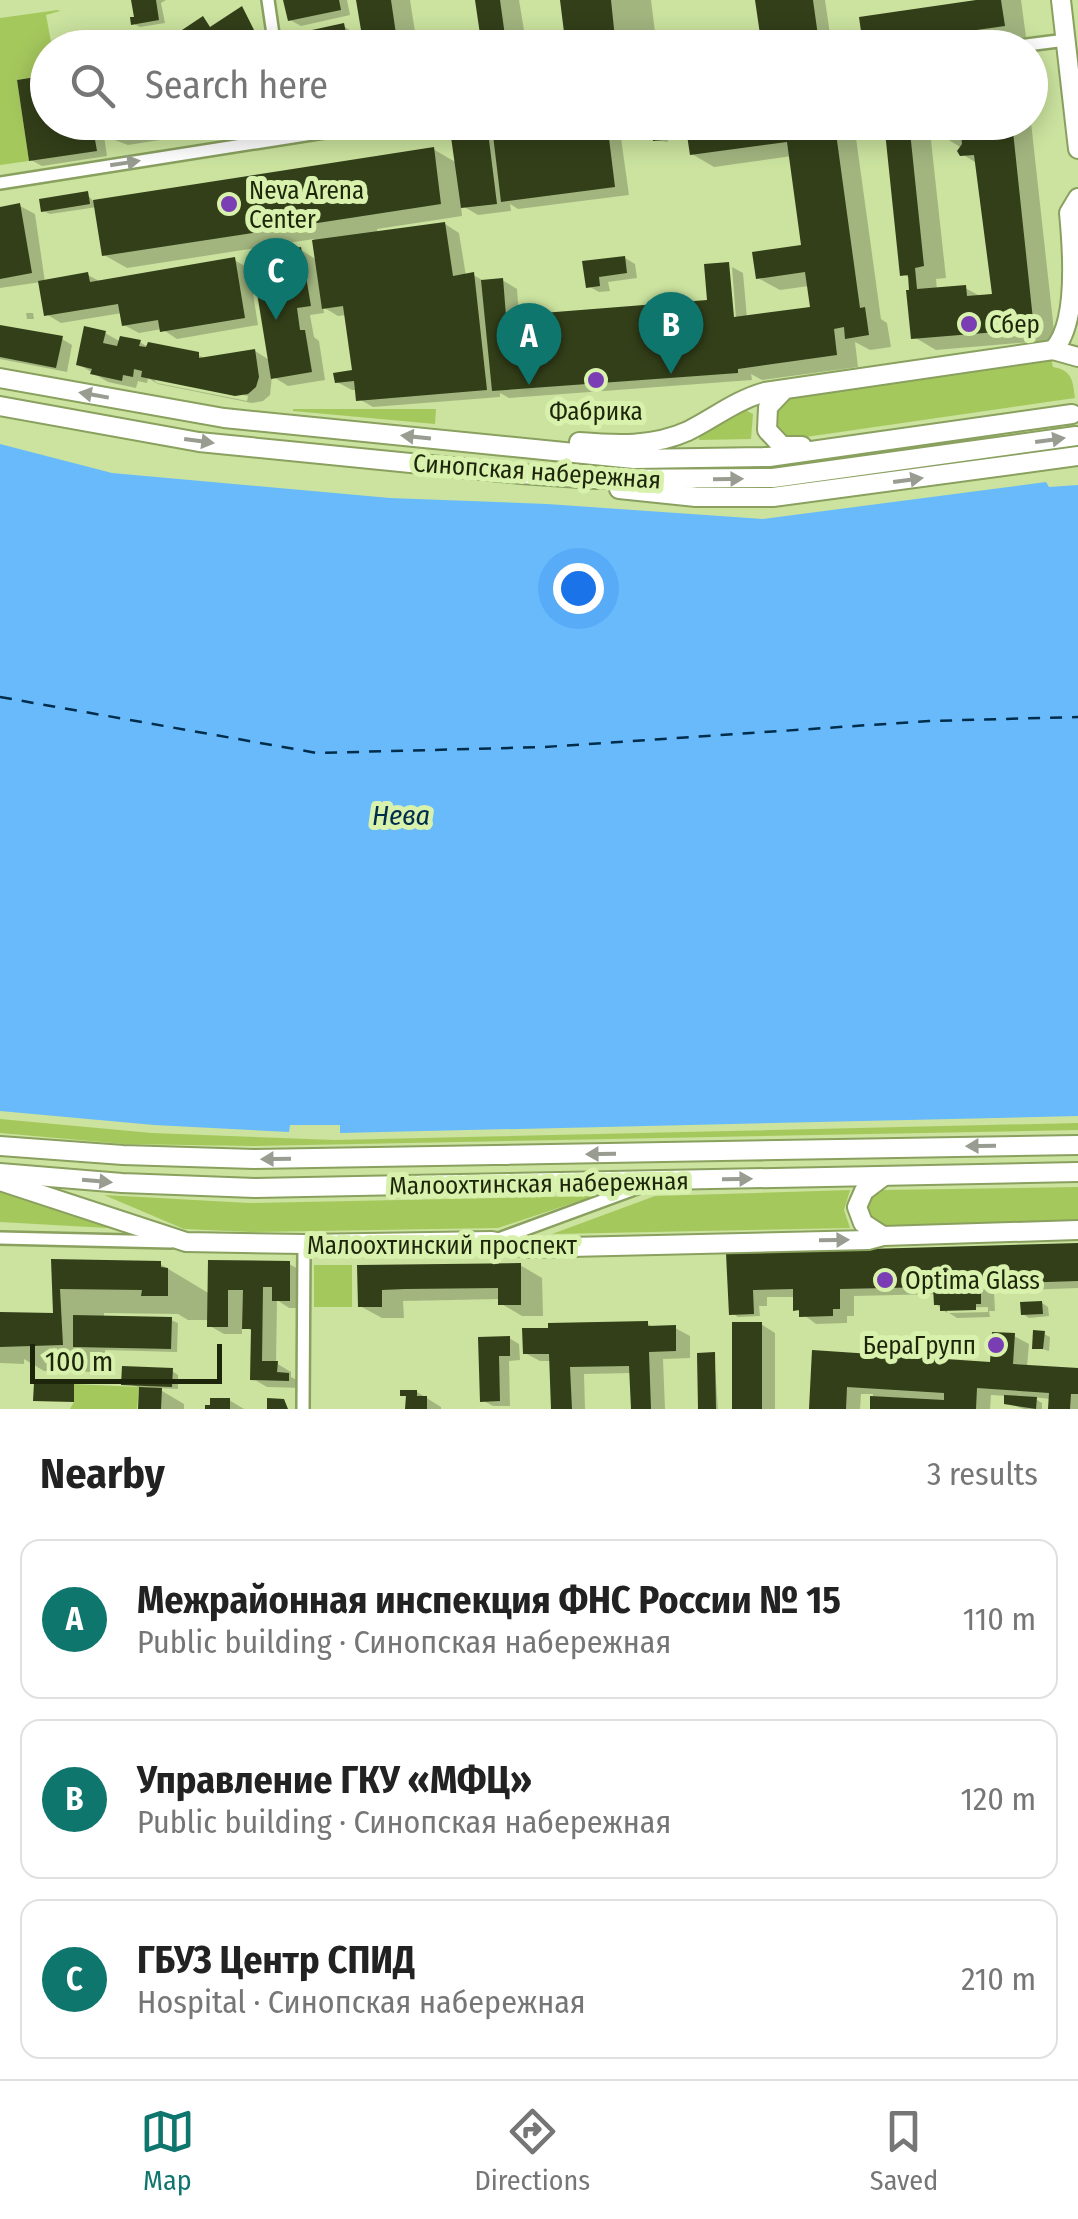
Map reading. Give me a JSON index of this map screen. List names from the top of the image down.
{
  "streets": {
    "main road": ["Синопская набережная", "Малоохтинская набережная", "Малоохтинский проспект"]
  },
  "one_way": ["Малоохтинский проспект"],
  "water": ["Нева"],
  "places": [
    "Neva Arena Center",
    "Сбер",
    "Фабрика",
    "Optima Glass",
    "БераГрупп"
  ],
  "scale_bar": "100 m",
  "page": {
    "search": "Search here",
    "pins": ["C", "B", "A"],
    "scale": "100 m",
    "heading": ["Nearby", "3 results"],
    "list": [
      {
        "mark": "A",
        "name": "Межрайонная инспекция ФНС России № 15",
        "note": "Public building · Синопская набережная",
        "value": "110 m"
      },
      {
        "mark": "B",
        "name": "Управление ГКУ «МФЦ»",
        "note": "Public building · Синопская набережная",
        "value": "120 m"
      },
      {
        "mark": "C",
        "name": "ГБУЗ Центр СПИД",
        "note": "Hospital · Синопская набережная",
        "value": "210 m"
      }
    ],
    "nav": ["Map", "Directions", "Saved"]
  }
}
